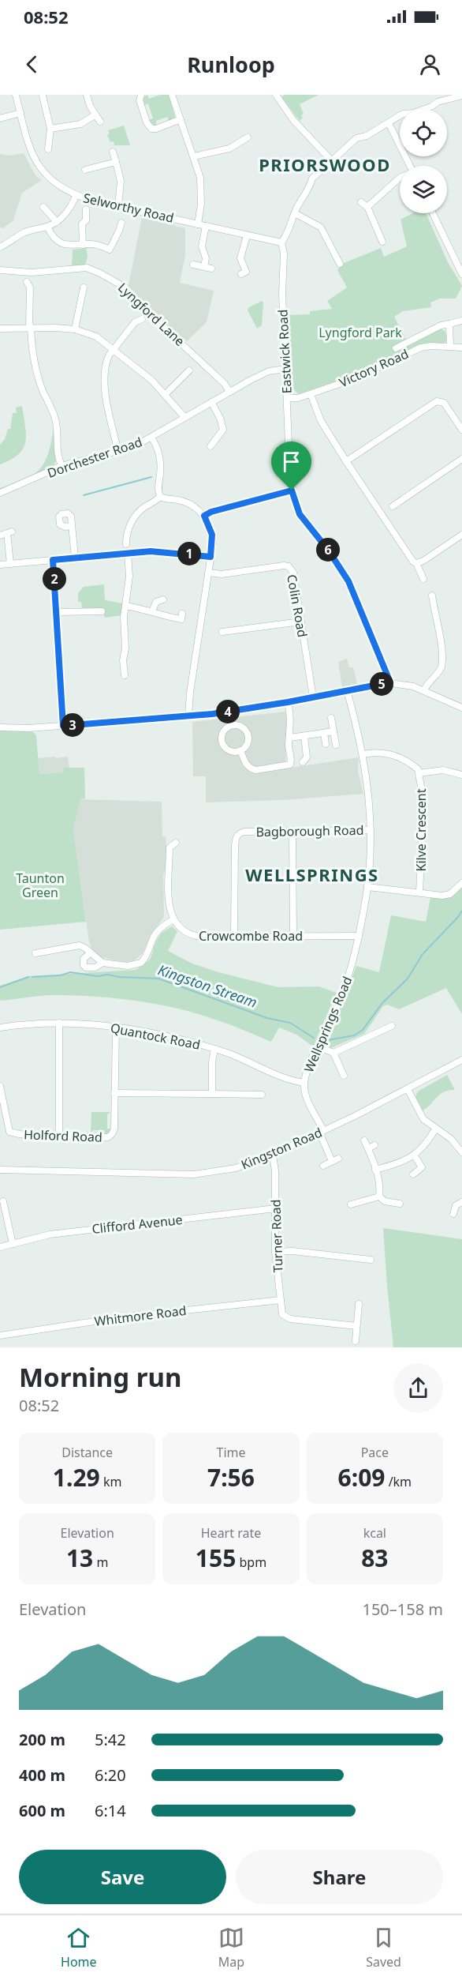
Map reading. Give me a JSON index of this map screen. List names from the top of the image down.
{
  "streets": {
    "street": [
      "Selworthy Road",
      "Lyngford Lane",
      "Eastwick Road",
      "Victory Road",
      "Dorchester Road",
      "Colin Road",
      "Kilve Crescent",
      "Bagborough Road",
      "Crowcombe Road",
      "Wellsprings Road",
      "Quantock Road",
      "Holford Road",
      "Kingston Road",
      "Clifford Avenue",
      "Turner Road",
      "Whitmore Road"
    ]
  },
  "crossings": [
    ["Selworthy Road", "Eastwick Road"],
    ["Lyngford Lane", "Dorchester Road"],
    ["Eastwick Road", "Victory Road"],
    ["Eastwick Road", "Dorchester Road"],
    ["Kilve Crescent", "Wellsprings Road"],
    ["Bagborough Road", "Crowcombe Road"],
    ["Bagborough Road", "Wellsprings Road"],
    ["Crowcombe Road", "Wellsprings Road"],
    ["Wellsprings Road", "Quantock Road"],
    ["Wellsprings Road", "Kingston Road"],
    ["Quantock Road", "Holford Road"],
    ["Kingston Road", "Turner Road"],
    ["Clifford Avenue", "Turner Road"],
    ["Turner Road", "Whitmore Road"]
  ],
  "districts": ["PRIORSWOOD", "WELLSPRINGS"],
  "water": ["Kingston Stream"],
  "parks": ["Lyngford Park", "Taunton Green"],
  "page": {
    "status": "08:52",
    "header": "Runloop",
    "pins": [
      "6",
      "1",
      "2",
      "5",
      "4",
      "3"
    ],
    "heading": ["Morning run", "08:52"],
    "stats": [
      ["Distance", "1.29 km"],
      ["Time", "7:56"],
      ["Pace", "6:09 /km"],
      ["Elevation", "13 m"],
      ["Heart rate", "155 bpm"],
      ["kcal", "83"]
    ],
    "chart": ["Elevation", "150–158 m"],
    "list": [
      {
        "name": "200 m",
        "note": "5:42"
      },
      {
        "name": "400 m",
        "note": "6:20"
      },
      {
        "name": "600 m",
        "note": "6:14"
      }
    ],
    "buttons": ["Save", "Share"],
    "tabs": ["Home", "Map", "Saved"]
  }
}
